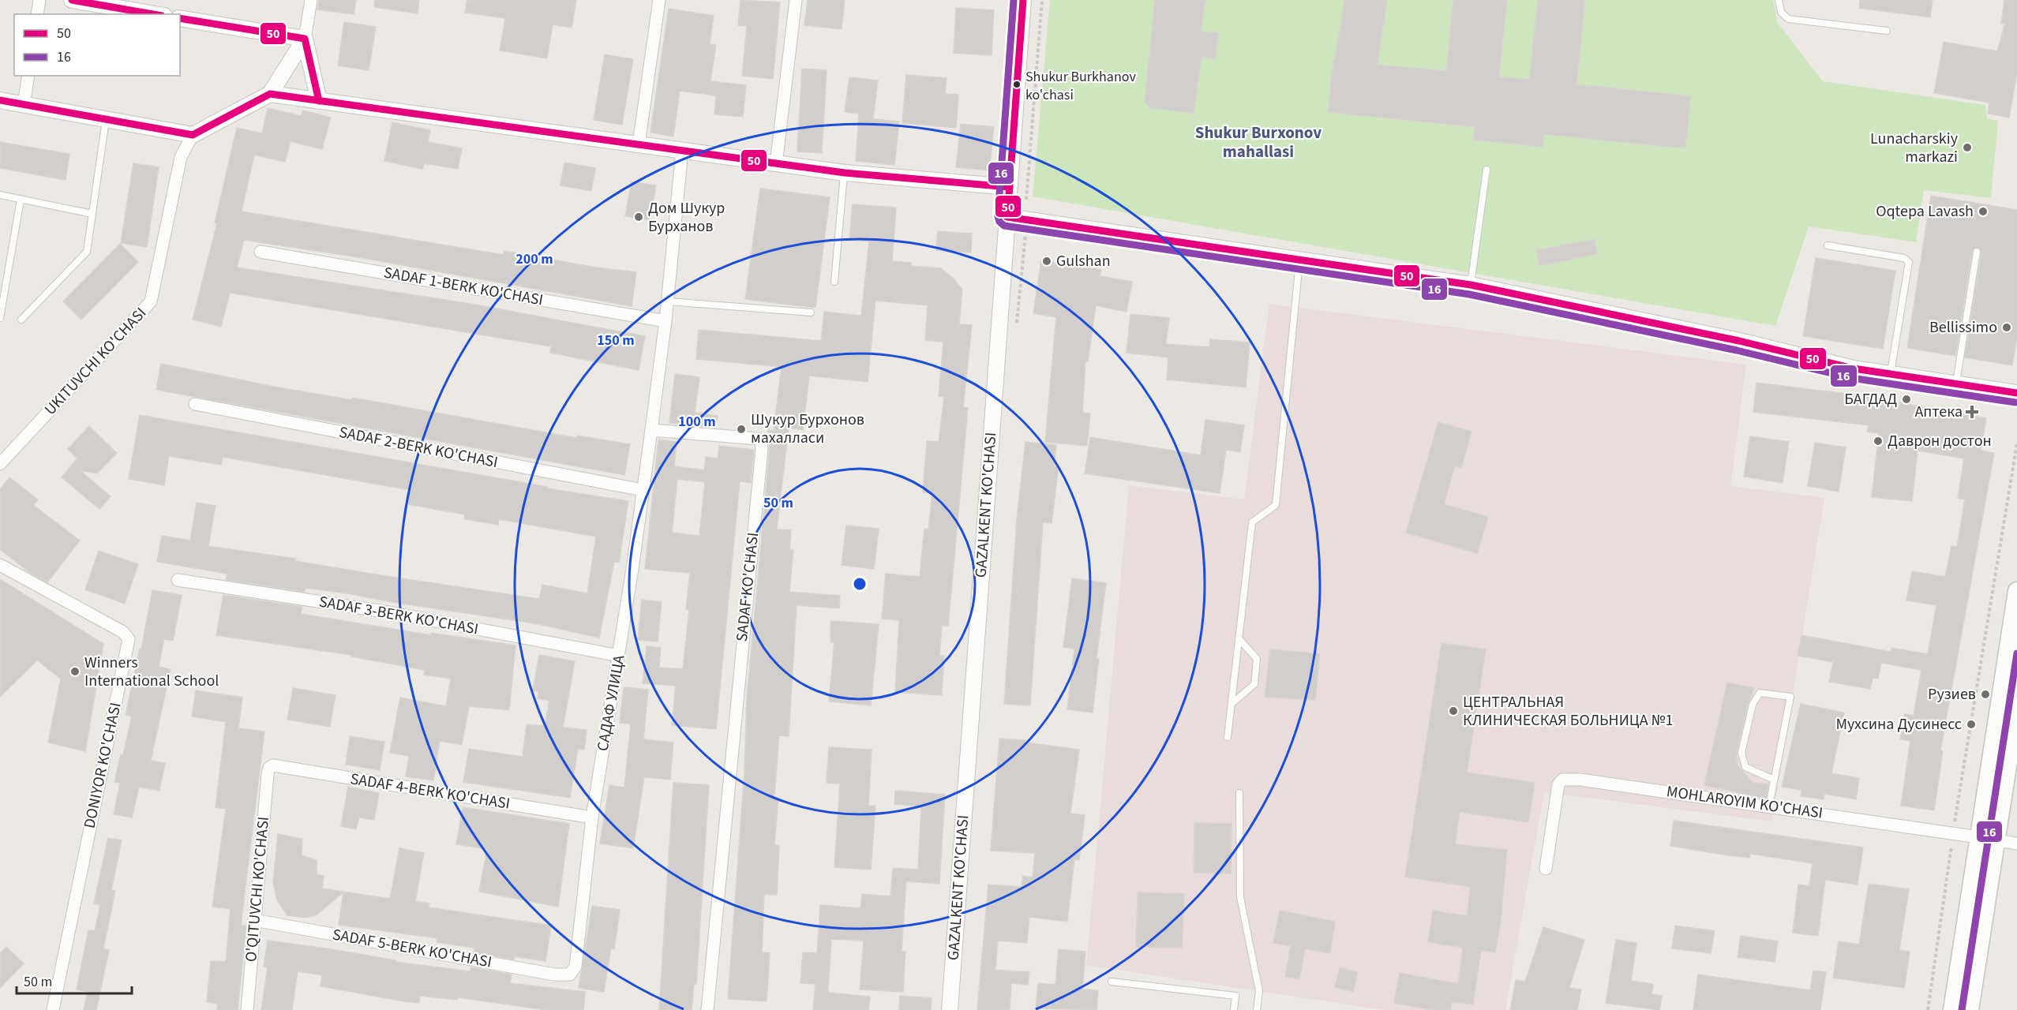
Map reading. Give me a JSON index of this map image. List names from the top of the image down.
{
  "streets": {
    "street": [
      "SADAF 1-BERK KO'CHASI",
      "UKITUVCHI KO'CHASI",
      "SADAF 2-BERK KO'CHASI",
      "GAZALKENT KO'CHASI",
      "SADAF KO'CHASI",
      "SADAF 3-BERK KO'CHASI",
      "САДАФ УЛИЦА",
      "DONIYOR KO'CHASI",
      "SADAF 4-BERK KO'CHASI",
      "MOHLAROYIM KO'CHASI",
      "O'QITUVCHI KO'CHASI",
      "SADAF 5-BERK KO'CHASI"
    ]
  },
  "crossings": [
    ["SADAF 2-BERK KO'CHASI", "САДАФ УЛИЦА"],
    ["SADAF KO'CHASI", "САДАФ УЛИЦА"],
    ["SADAF 3-BERK KO'CHASI", "САДАФ УЛИЦА"],
    ["САДАФ УЛИЦА", "SADAF 4-BERK KO'CHASI"],
    ["САДАФ УЛИЦА", "SADAF 5-BERK KO'CHASI"],
    ["SADAF 4-BERK KO'CHASI", "O'QITUVCHI KO'CHASI"],
    ["O'QITUVCHI KO'CHASI", "SADAF 5-BERK KO'CHASI"]
  ],
  "districts": ["Shukur Burxonov mahallasi"],
  "places": {
    "other": [
      "Shukur Burkhanov ko'chasi",
      "Lunacharskiy markazi",
      "Oqtepa Lavash",
      "Дом Шукур Бурханов",
      "Gulshan",
      "Bellissimo",
      "БАГДАД",
      "Шукур Бурхонов махалласи",
      "Даврон достон",
      "Winners International School",
      "Рузиев",
      "ЦЕНТРАЛЬНАЯ КЛИНИЧЕСКАЯ БОЛЬНИЦА №1",
      "Мухсина Дусинесс"
    ],
    "health": ["Аптека"]
  },
  "lines": ["transit line 50", "transit line 16"],
  "legend": ["50", "16"],
  "scale_bar": "50 m",
  "rings": [
    "200 m",
    "150 m",
    "100 m",
    "50 m"
  ]
}
